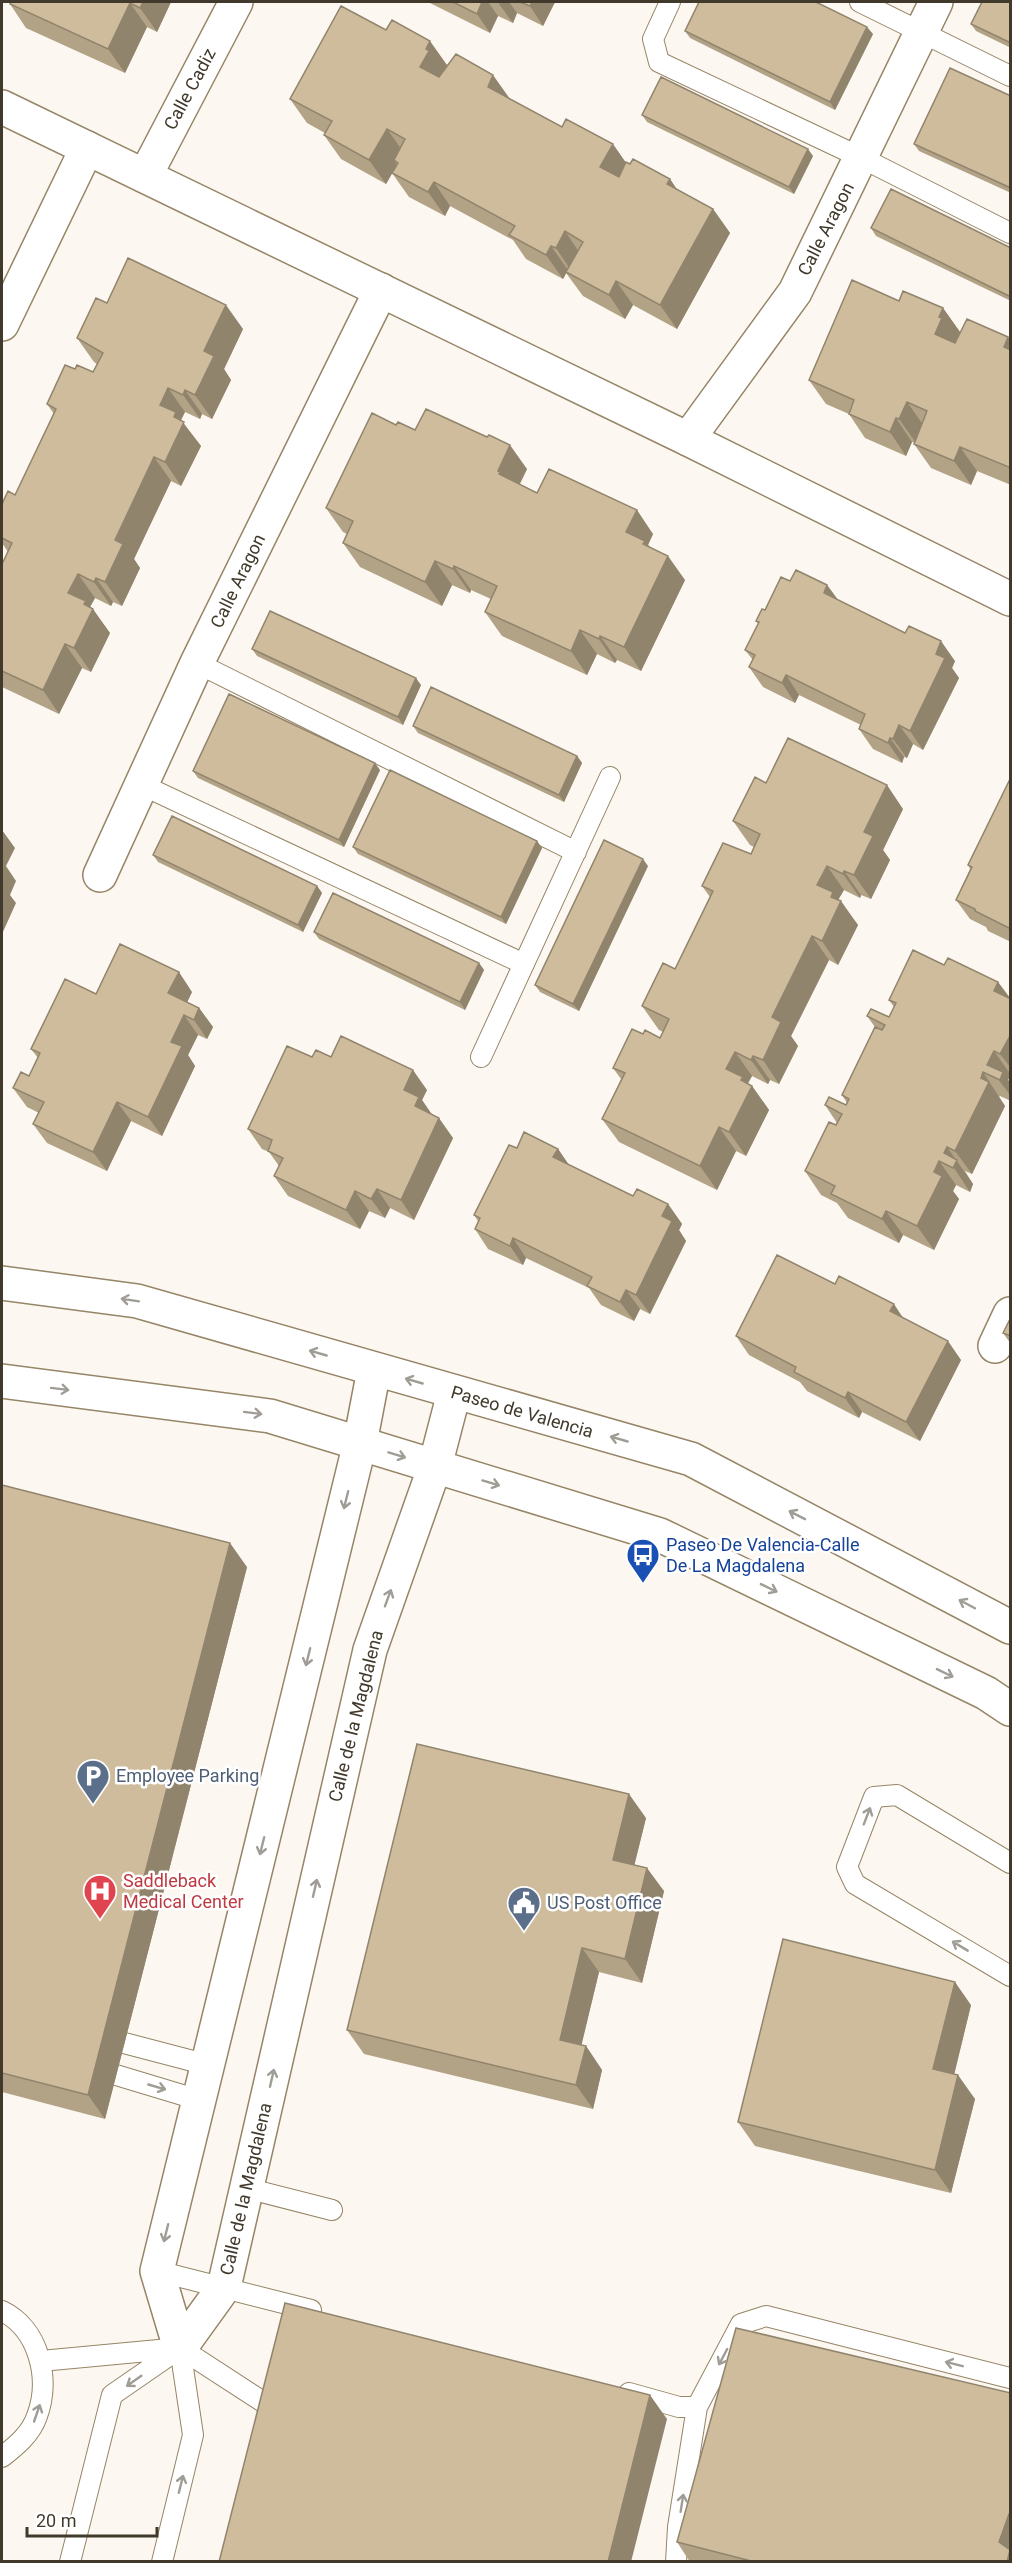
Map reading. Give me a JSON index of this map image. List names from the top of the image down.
{
  "streets": {
    "street": [
      "Calle Cadiz",
      "Calle Aragon",
      "Paseo de Valencia",
      "Calle de la Magdalena"
    ]
  },
  "crossings": [
    ["Paseo de Valencia", "Calle de la Magdalena"]
  ],
  "places": {
    "bus stop": ["Paseo De Valencia-Calle De La Magdalena"],
    "parking": ["Employee Parking"],
    "hospital": ["Saddleback Medical Center"],
    "public building": ["US Post Office"]
  },
  "scale_bar": "20 m"
}
